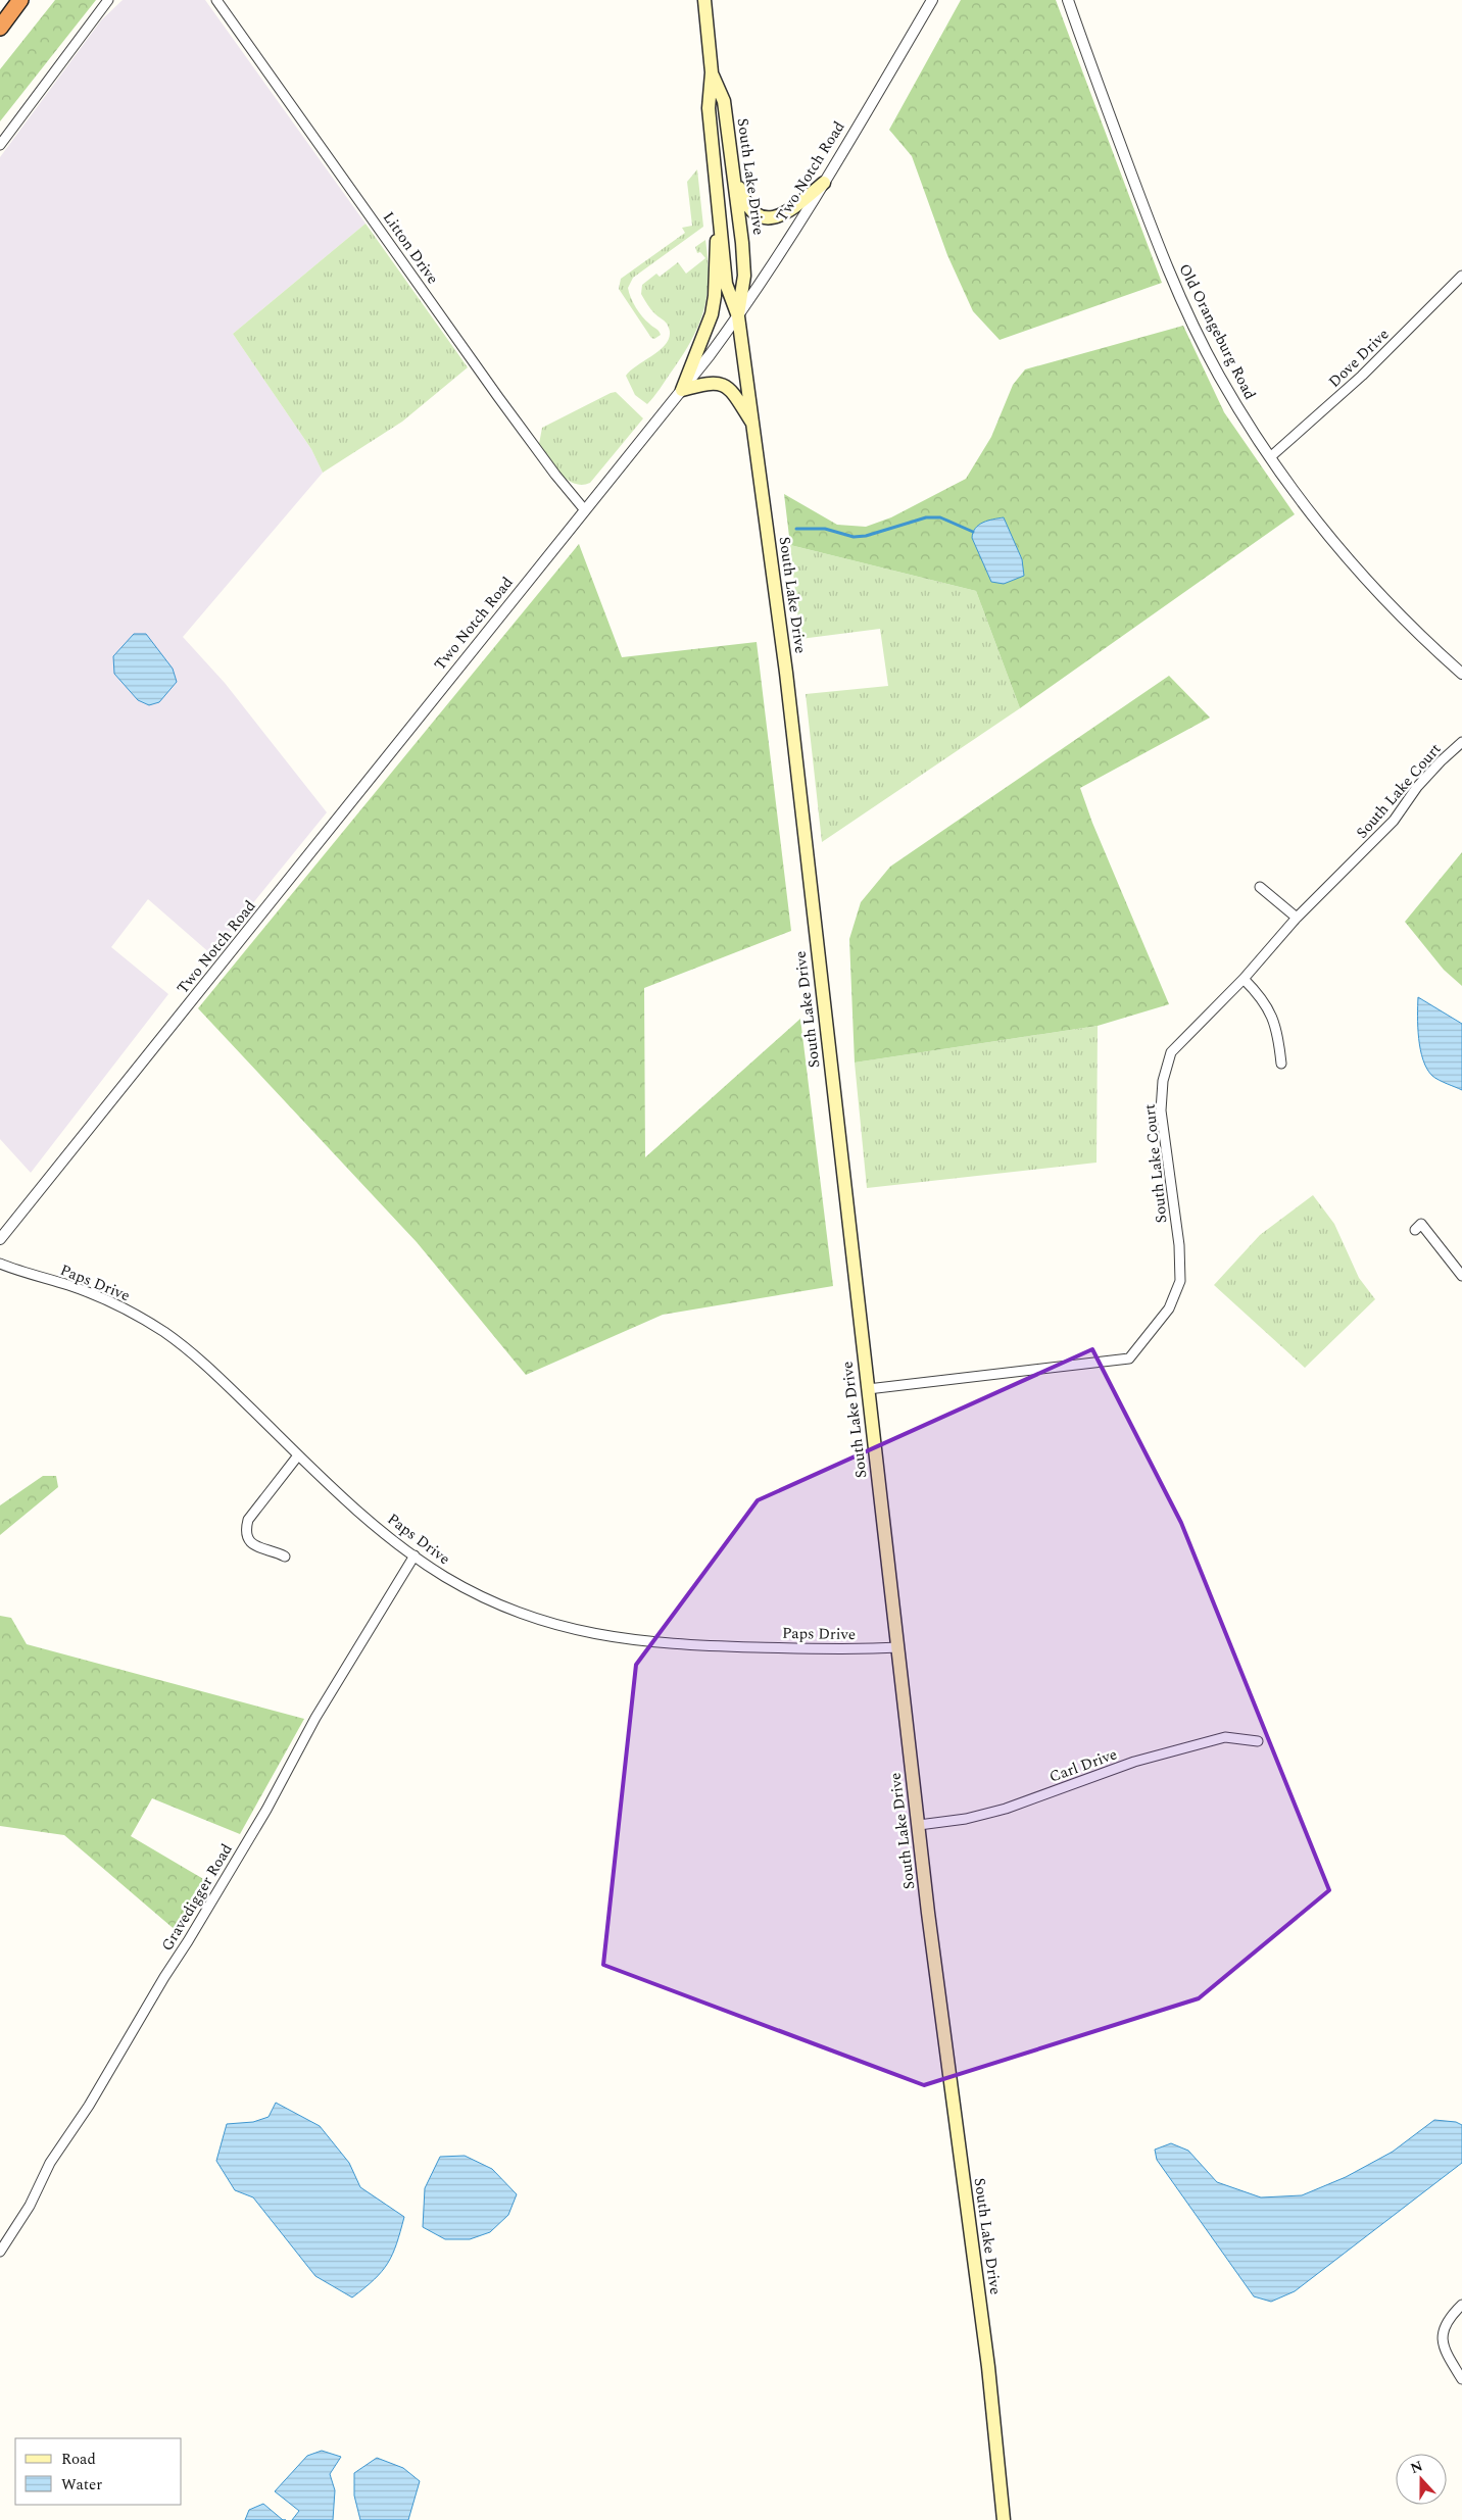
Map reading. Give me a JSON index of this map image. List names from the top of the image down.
{
  "streets": {
    "main road": ["South Lake Drive"],
    "street": [
      "Two Notch Road",
      "Litton Drive",
      "Old Orangeburg Road",
      "Dove Drive",
      "South Lake Court",
      "Paps Drive",
      "Carl Drive",
      "Gravedigger Road"
    ]
  },
  "crossings": [
    ["Two Notch Road", "South Lake Drive"],
    ["Two Notch Road", "Litton Drive"],
    ["South Lake Drive", "South Lake Court"],
    ["South Lake Drive", "Paps Drive"],
    ["South Lake Drive", "Carl Drive"],
    ["Old Orangeburg Road", "Dove Drive"],
    ["Paps Drive", "Gravedigger Road"]
  ],
  "legend": ["Road", "Water"],
  "north": "top"
}
